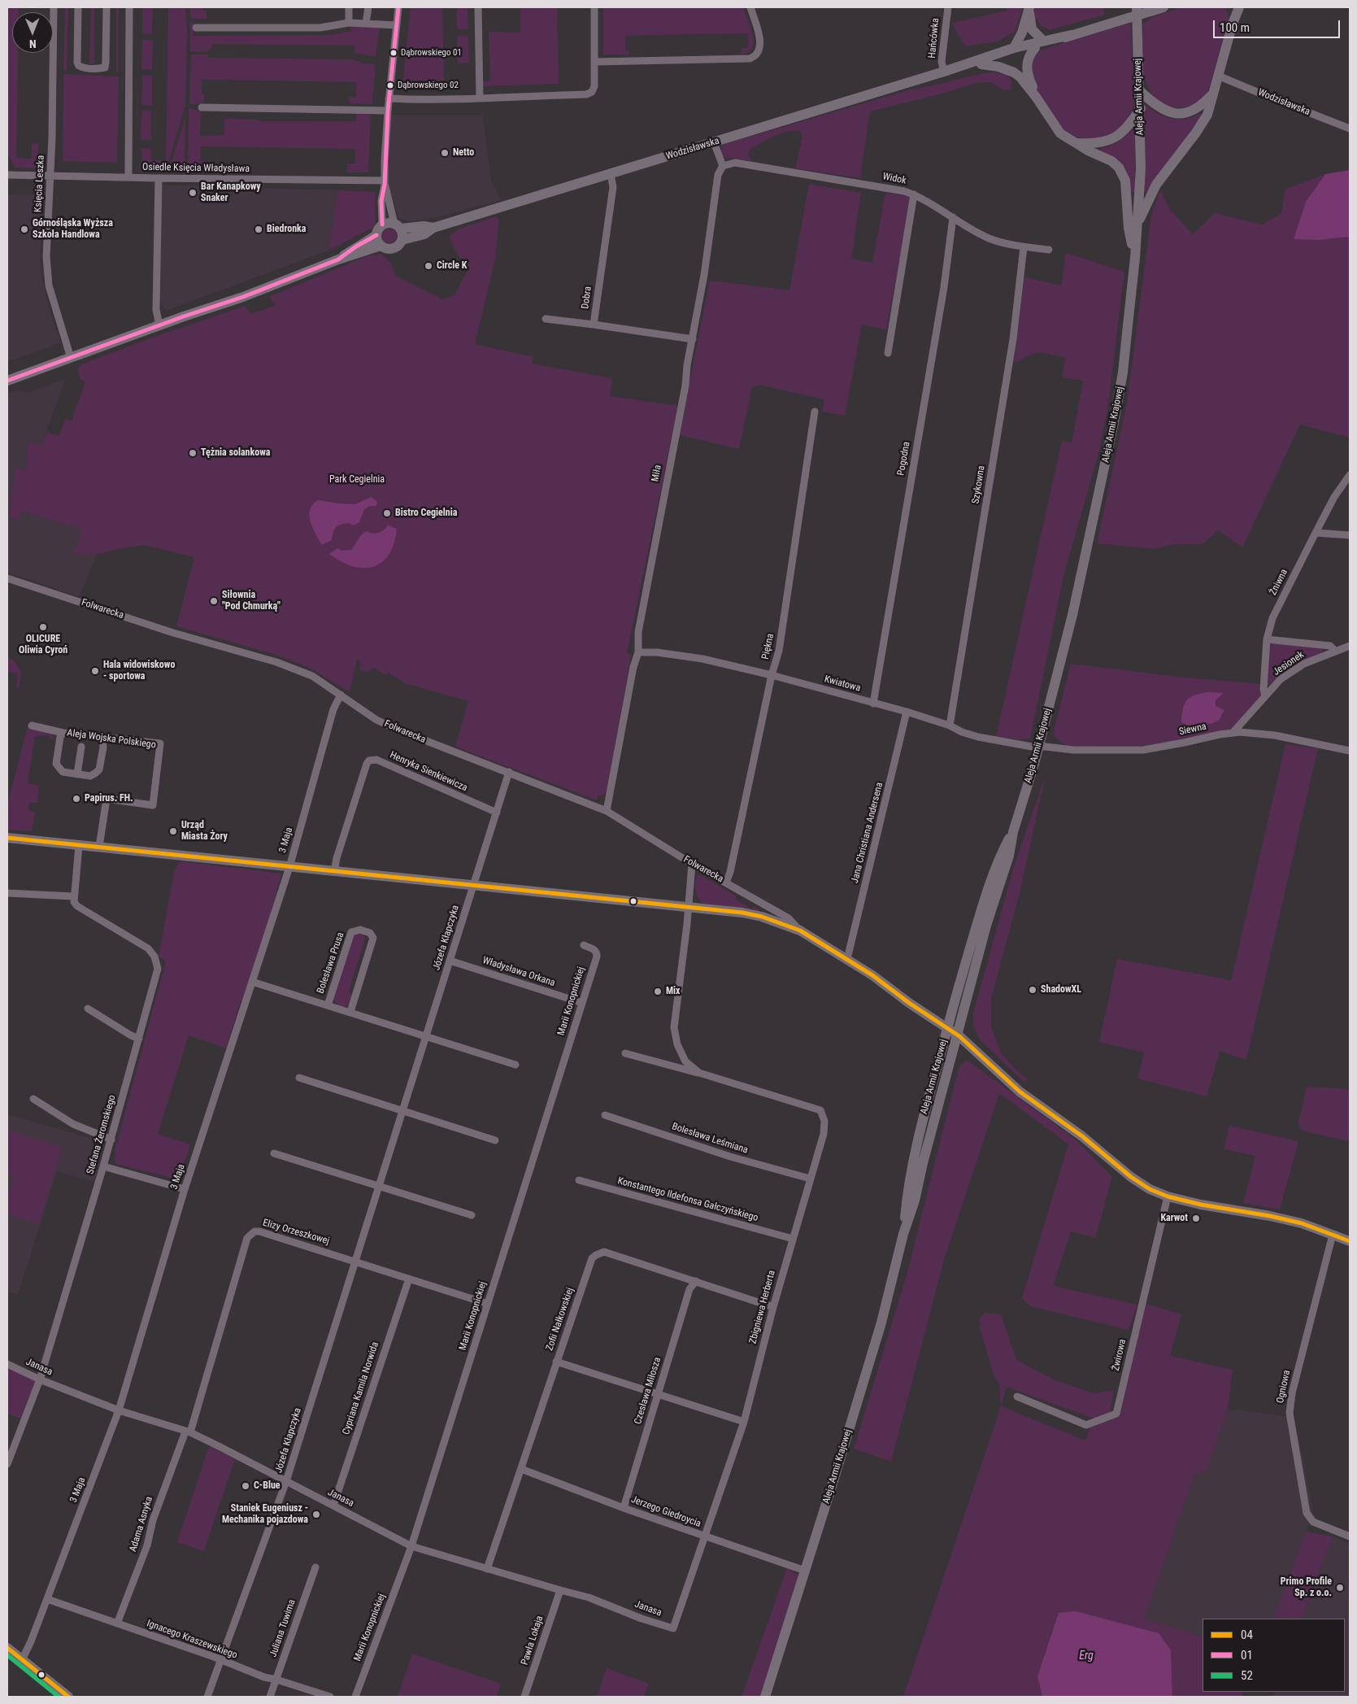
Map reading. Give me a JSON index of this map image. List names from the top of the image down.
{
  "streets": {
    "main road": ["Aleja Armii Krajowej", "Wodzisławska", "Folwarecka"],
    "street": [
      "Hańcówka",
      "Osiedle Księcia Władysława",
      "Widok",
      "Księcia Leszka",
      "Dobra",
      "Pogodna",
      "Miła",
      "Szykowna",
      "Żniwna",
      "Piękna",
      "Jesionek",
      "Kwiatowa",
      "Siewna",
      "Aleja Wojska Polskiego",
      "Henryka Sienkiewicza",
      "Jana Christiana Andersena",
      "3 Maja",
      "Józefa Kłapczyka",
      "Bolesława Prusa",
      "Władysława Orkana",
      "Marii Konopnickiej",
      "Stefana Żeromskiego",
      "Bolesława Leśmiana",
      "Konstantego Ildefonsa Gałczyńskiego",
      "Elizy Orzeszkowej",
      "Zbigniewa Herberta",
      "Zofii Nałkowskiej",
      "Żwirowa",
      "Janasa",
      "Ogniowa",
      "Cypriana Kamila Norwida",
      "Czesława Miłosza",
      "Jerzego Giedroycia",
      "Adama Asnyka",
      "Juliana Tuwima",
      "Ignacego Kraszewskiego",
      "Pawła Lokaja"
    ]
  },
  "crossings": [
    ["Hańcówka", "Wodzisławska"],
    ["Aleja Armii Krajowej", "Folwarecka"],
    ["Aleja Armii Krajowej", "Kwiatowa"],
    ["Aleja Armii Krajowej", "Siewna"],
    ["Aleja Armii Krajowej", "Jerzego Giedroycia"],
    ["Wodzisławska", "Dobra"],
    ["Osiedle Księcia Władysława", "Księcia Leszka"],
    ["Widok", "Pogodna"],
    ["Widok", "Miła"],
    ["Widok", "Szykowna"],
    ["Dobra", "Miła"],
    ["Pogodna", "Kwiatowa"],
    ["Miła", "Folwarecka"],
    ["Miła", "Kwiatowa"],
    ["Szykowna", "Kwiatowa"],
    ["Żniwna", "Jesionek"],
    ["Folwarecka", "Piękna"],
    ["Folwarecka", "Jana Christiana Andersena"],
    ["Folwarecka", "3 Maja"],
    ["Folwarecka", "Józefa Kłapczyka"],
    ["Folwarecka", "Zbigniewa Herberta"],
    ["Folwarecka", "Żwirowa"],
    ["Folwarecka", "Ogniowa"],
    ["Piękna", "Kwiatowa"],
    ["Jesionek", "Siewna"],
    ["Kwiatowa", "Siewna"],
    ["Kwiatowa", "Jana Christiana Andersena"],
    ["Henryka Sienkiewicza", "Józefa Kłapczyka"],
    ["3 Maja", "Bolesława Prusa"],
    ["3 Maja", "Janasa"],
    ["3 Maja", "Ignacego Kraszewskiego"],
    ["Józefa Kłapczyka", "Bolesława Prusa"],
    ["Józefa Kłapczyka", "Władysława Orkana"],
    ["Józefa Kłapczyka", "Elizy Orzeszkowej"],
    ["Józefa Kłapczyka", "Janasa"],
    ["Józefa Kłapczyka", "Ignacego Kraszewskiego"],
    ["Władysława Orkana", "Marii Konopnickiej"],
    ["Marii Konopnickiej", "Elizy Orzeszkowej"],
    ["Marii Konopnickiej", "Janasa"],
    ["Stefana Żeromskiego", "Janasa"],
    ["Bolesława Leśmiana", "Zbigniewa Herberta"],
    ["Konstantego Ildefonsa Gałczyńskiego", "Zbigniewa Herberta"],
    ["Elizy Orzeszkowej", "Janasa"],
    ["Elizy Orzeszkowej", "Cypriana Kamila Norwida"],
    ["Elizy Orzeszkowej", "Adama Asnyka"],
    ["Zbigniewa Herberta", "Zofii Nałkowskiej"],
    ["Zbigniewa Herberta", "Janasa"],
    ["Zbigniewa Herberta", "Jerzego Giedroycia"],
    ["Zofii Nałkowskiej", "Janasa"],
    ["Zofii Nałkowskiej", "Czesława Miłosza"],
    ["Zofii Nałkowskiej", "Jerzego Giedroycia"],
    ["Janasa", "Cypriana Kamila Norwida"],
    ["Janasa", "Adama Asnyka"],
    ["Janasa", "Pawła Lokaja"],
    ["Czesława Miłosza", "Jerzego Giedroycia"],
    ["Adama Asnyka", "Ignacego Kraszewskiego"],
    ["Juliana Tuwima", "Ignacego Kraszewskiego"]
  ],
  "water": ["Erg"],
  "parks": ["Park Cegielnia"],
  "places": [
    "Dąbrowskiego 01",
    "Dąbrowskiego 02",
    "Netto",
    "Bar Kanapkowy Snaker",
    "Górnośląska Wyższa Szkoła Handlowa",
    "Biedronka",
    "Circle K",
    "Tężnia solankowa",
    "Bistro Cegielnia",
    "Siłownia \"Pod Chmurką\"",
    "OLICURE Oliwia Cyroń",
    "Hala widowiskowo - sportowa",
    "Papirus. FH.",
    "Urząd Miasta Żory",
    "ShadowXL",
    "Mix",
    "Karwot",
    "C-Blue",
    "Staniek Eugeniusz - Mechanika pojazdowa",
    "Primo Profile Sp. z o.o."
  ],
  "lines": ["transit line 01", "transit line 04", "transit line 52"],
  "legend": ["04", "01", "52"],
  "scale_bar": "100 m",
  "north": "bottom"
}
